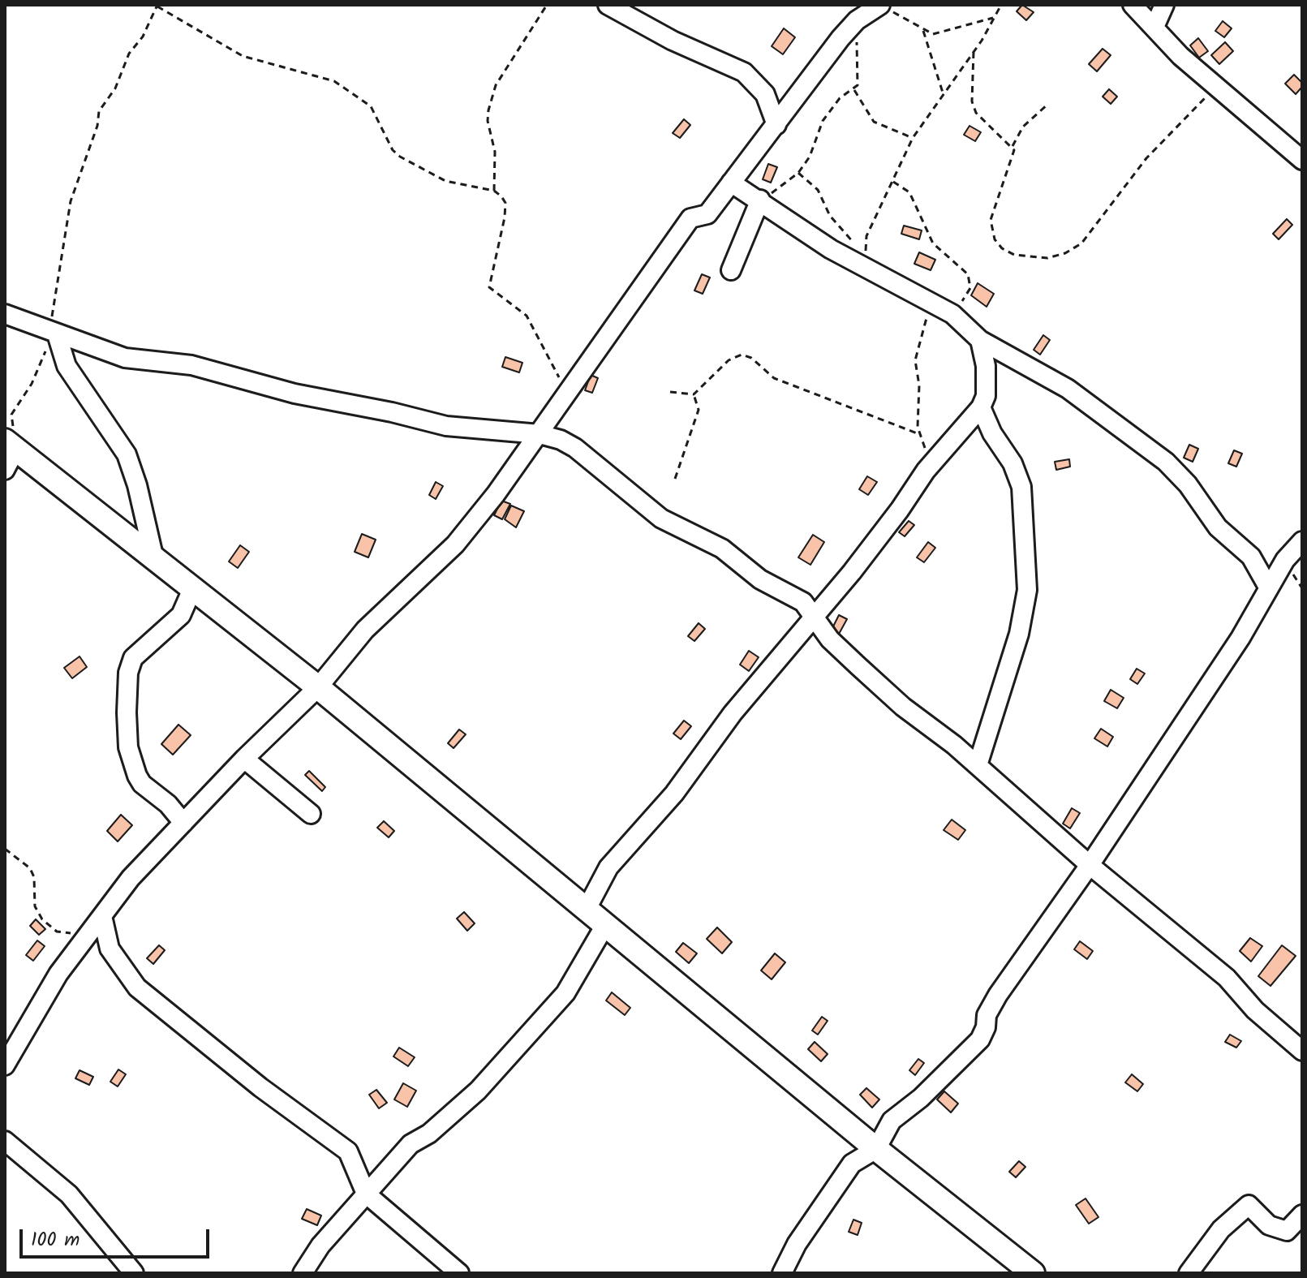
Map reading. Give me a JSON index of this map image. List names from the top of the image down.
{
  "scale_bar": "100 m"
}
